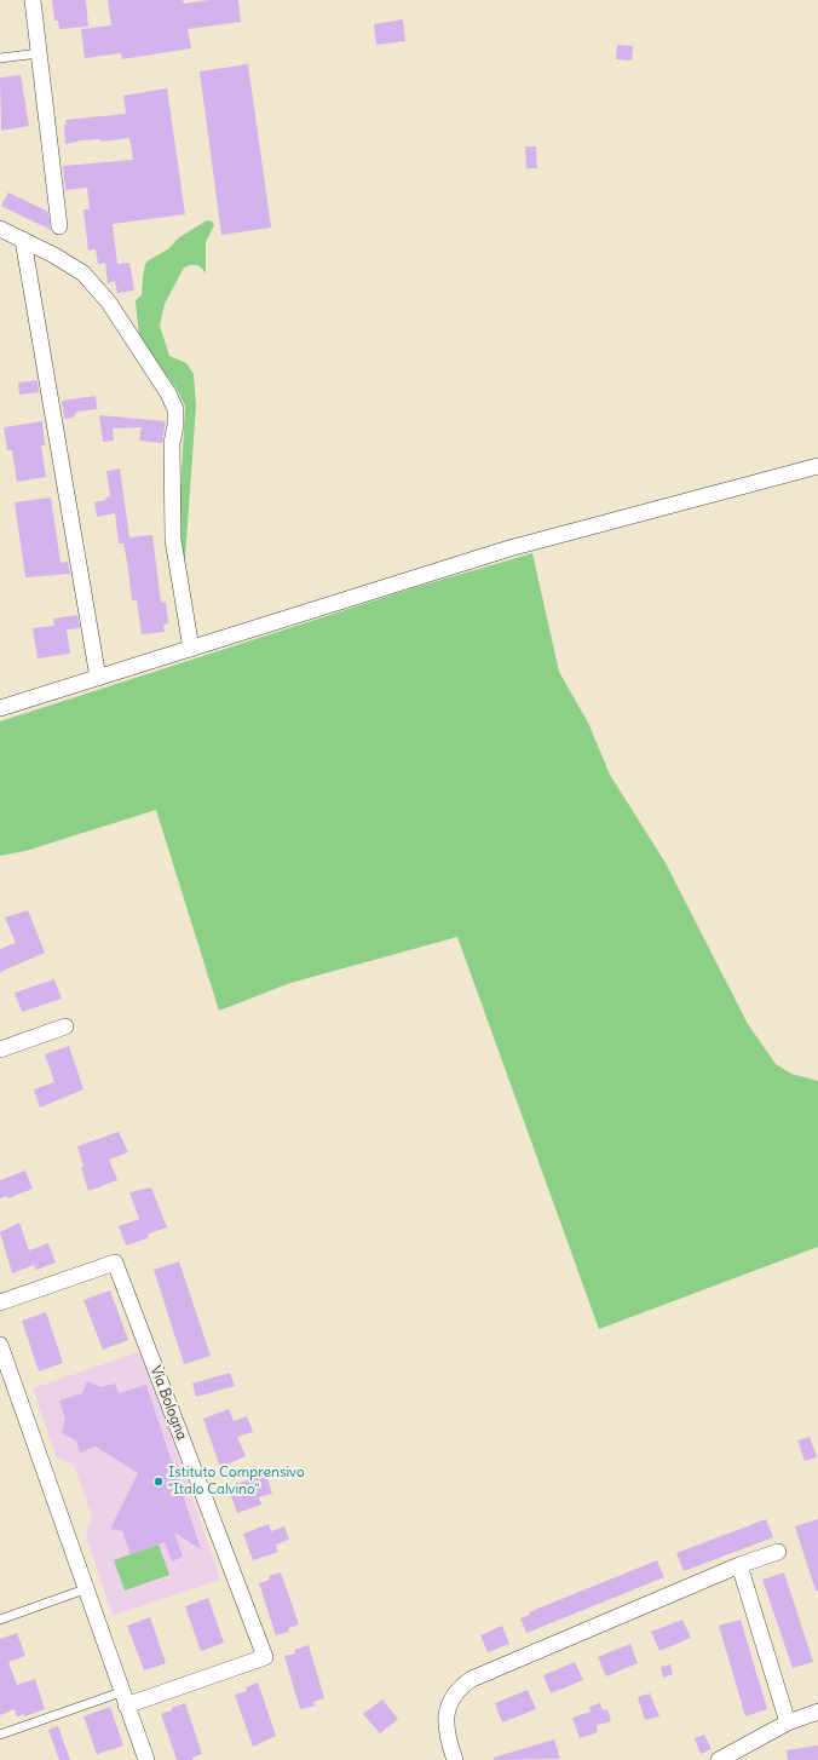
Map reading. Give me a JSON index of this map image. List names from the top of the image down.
{
  "streets": {
    "street": ["Via Bologna"]
  },
  "places": ["Istituto Comprensivo \"Italo Calvino\""]
}
